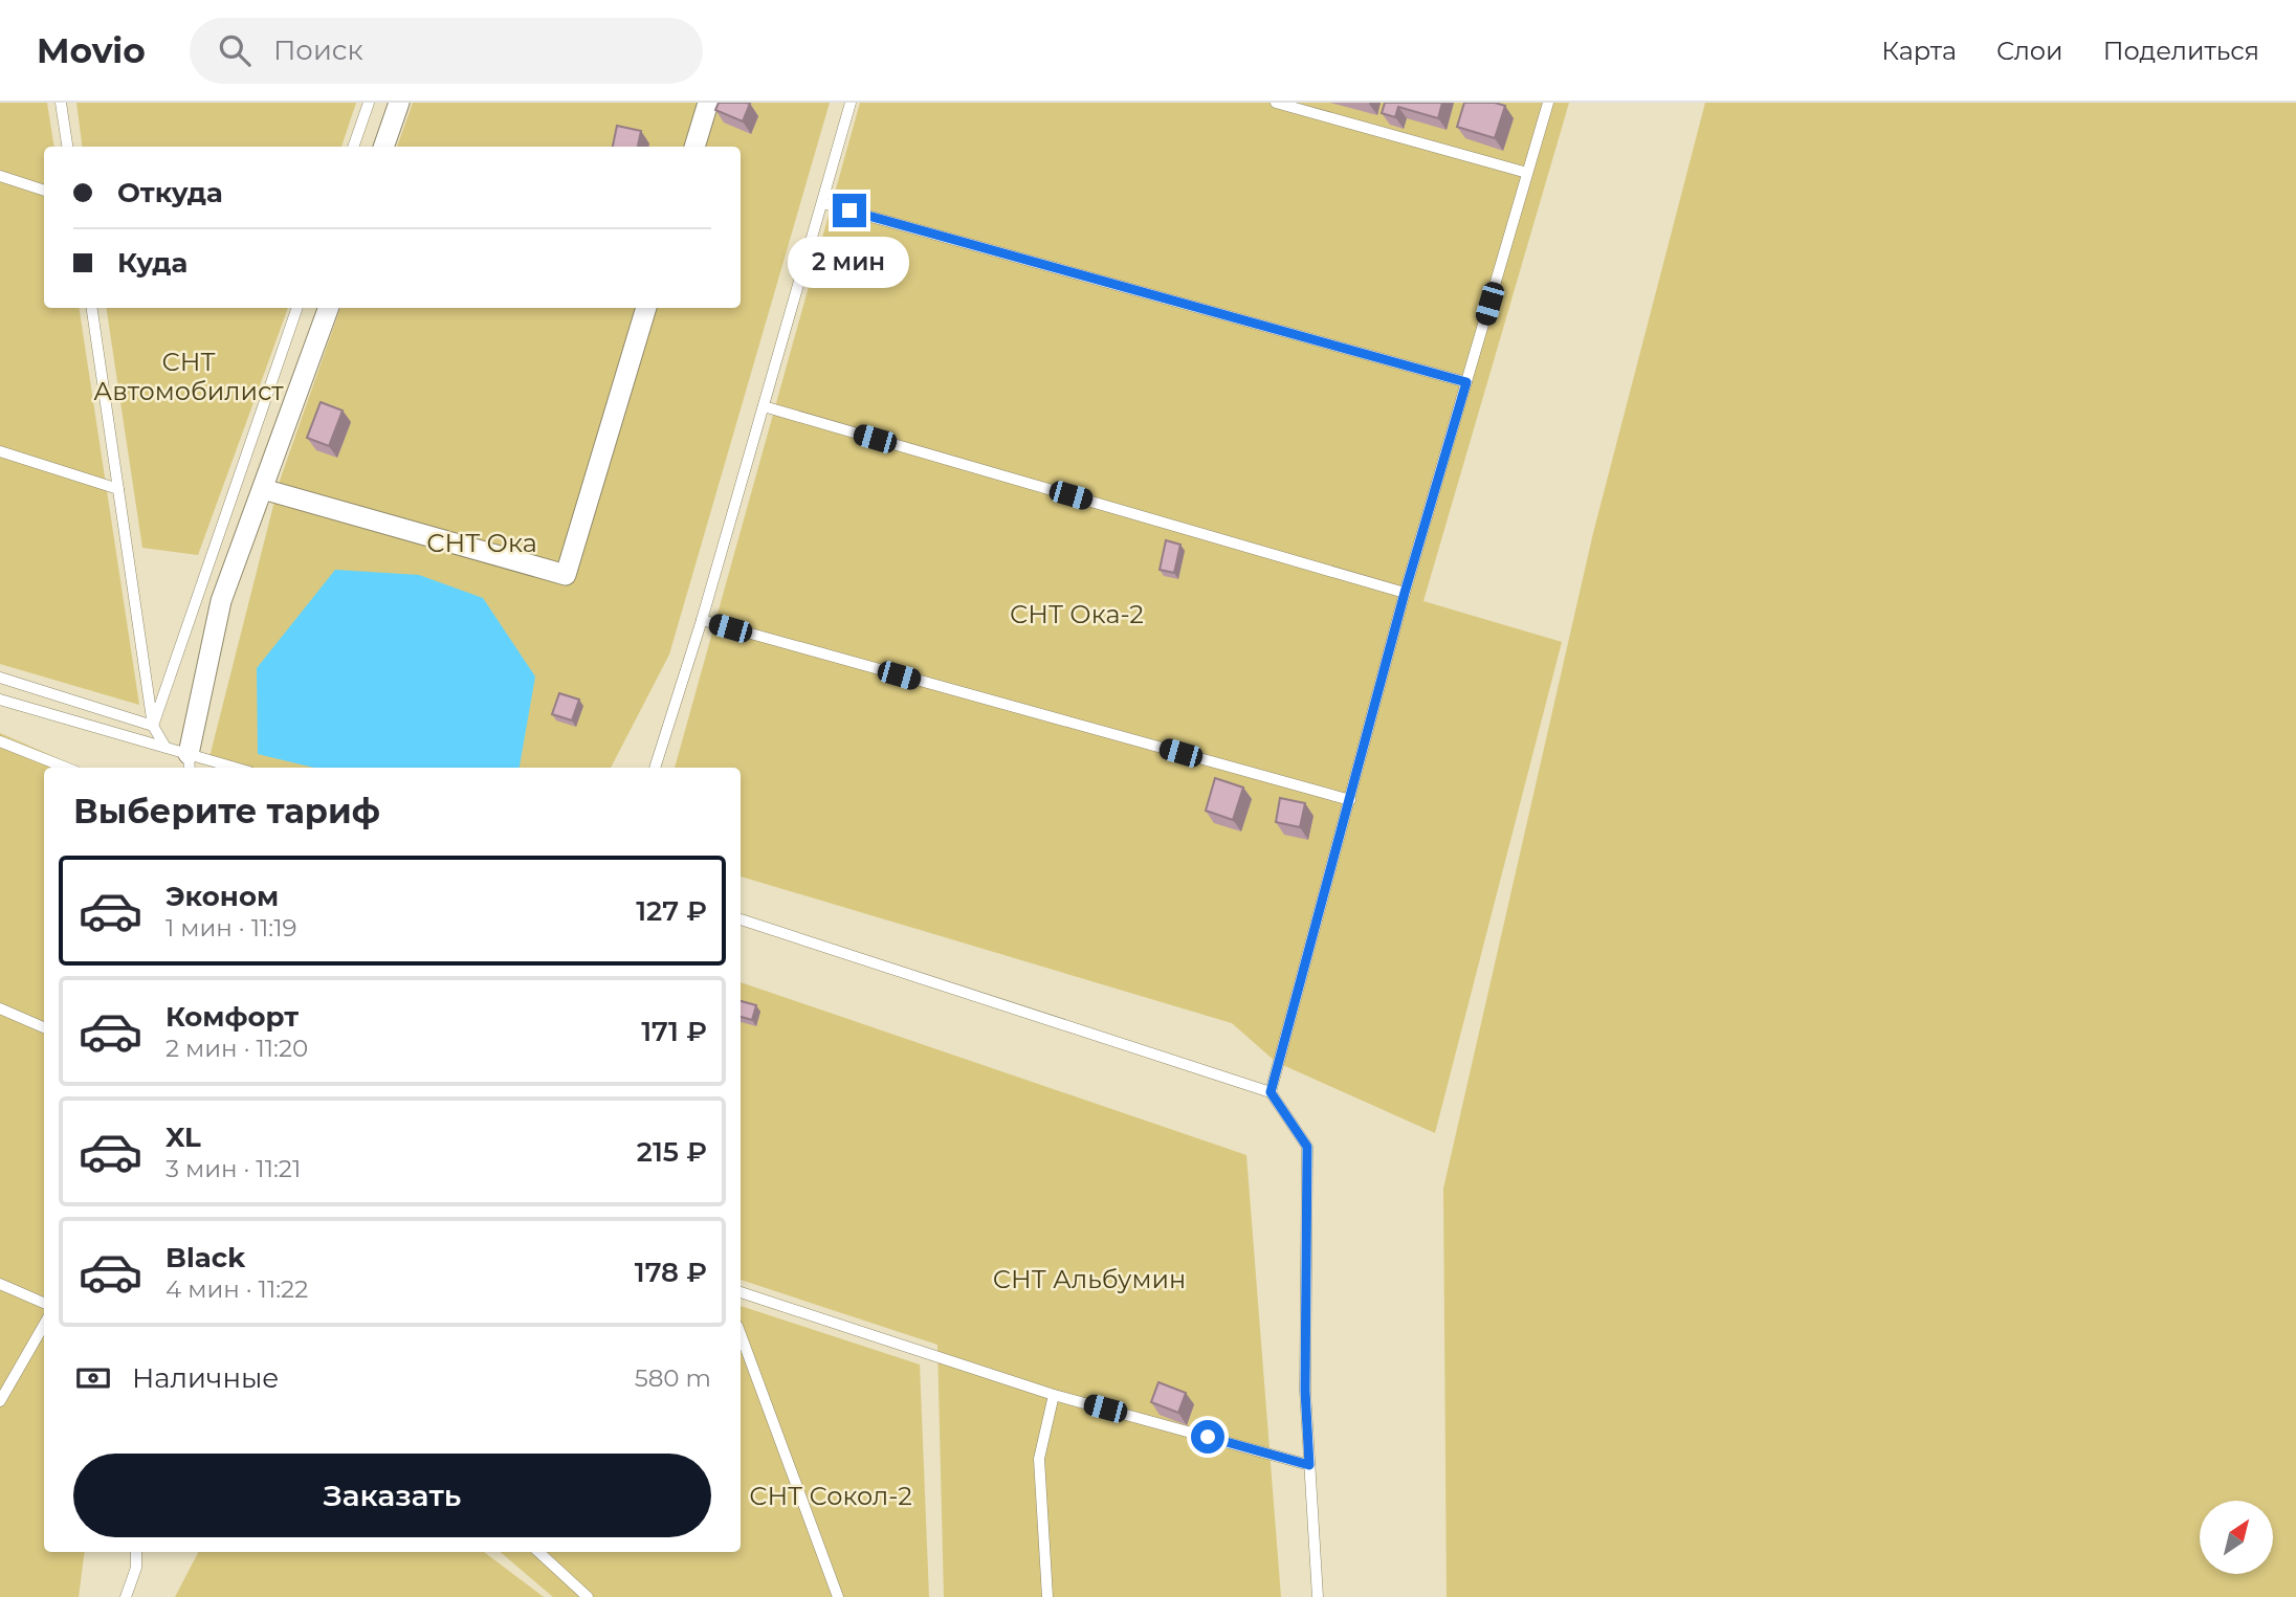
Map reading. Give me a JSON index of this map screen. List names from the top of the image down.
{
  "parks": [
    "СНТ Автомобилист",
    "СНТ Ока",
    "СНТ Ока-2",
    "СНТ Альбумин",
    "СНТ Сокол-2"
  ],
  "north": "top right",
  "page": {
    "header": "Movio",
    "search": "Поиск",
    "nav": ["Карта", "Слои", "Поделиться"],
    "banner": ["Откуда", "Куда"],
    "bubble": "2 мин",
    "heading": "Выберите тариф",
    "list": [
      {
        "name": "Эконом",
        "note": "1 мин · 11:19",
        "value": "127 ₽"
      },
      {
        "name": "Комфорт",
        "note": "2 мин · 11:20",
        "value": "171 ₽"
      },
      {
        "name": "XL",
        "note": "3 мин · 11:21",
        "value": "215 ₽"
      },
      {
        "name": "Black",
        "note": "4 мин · 11:22",
        "value": "178 ₽"
      }
    ],
    "pay": ["Наличные", "580 m"],
    "buttons": "Заказать"
  }
}
